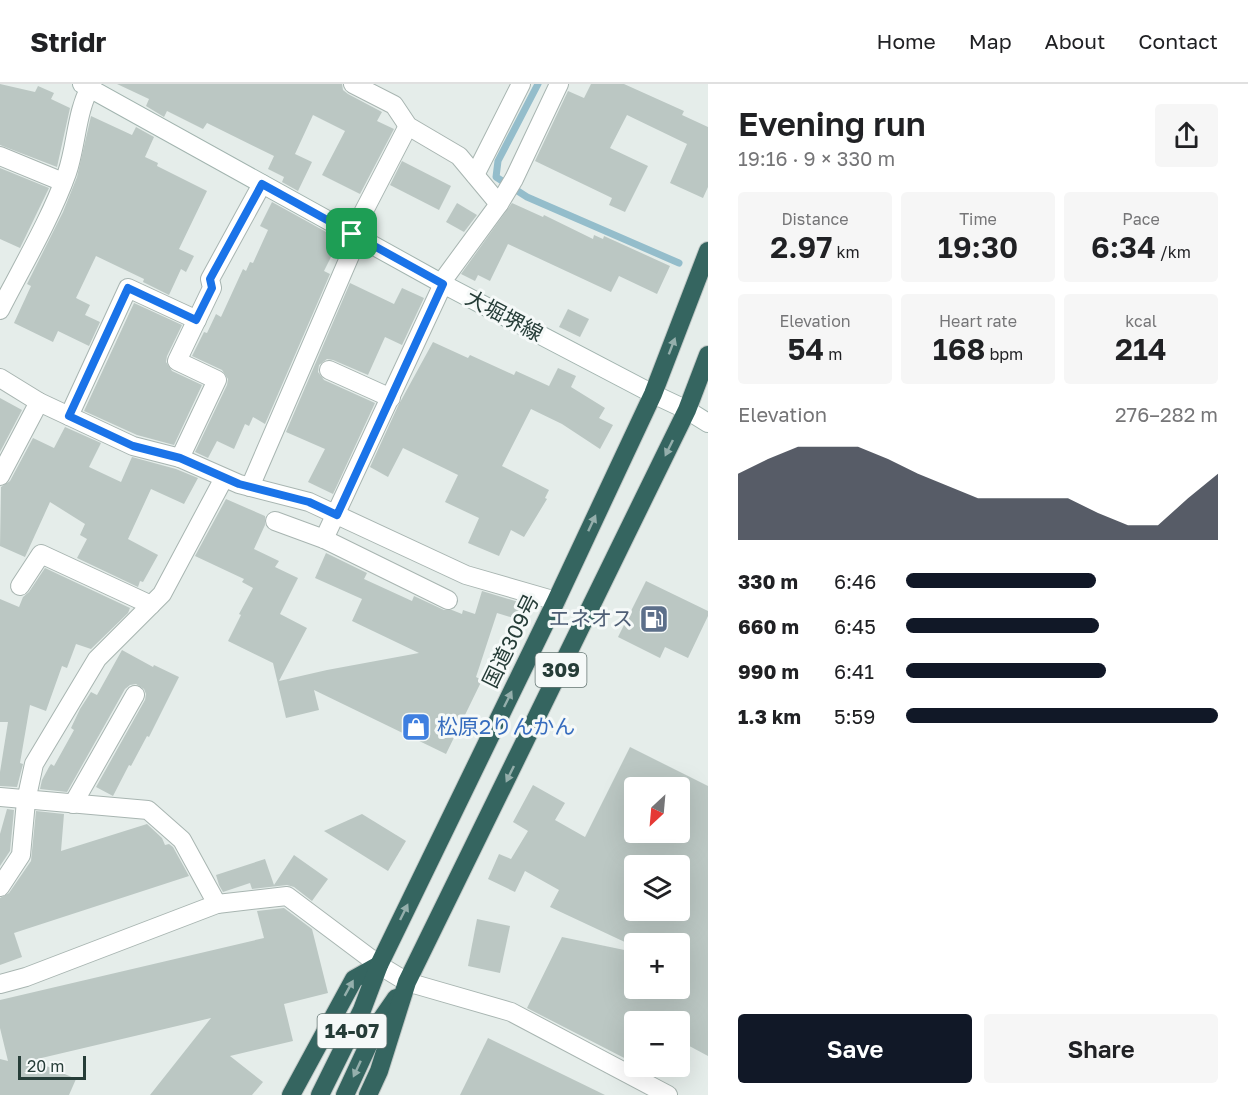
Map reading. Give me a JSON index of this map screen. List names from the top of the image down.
{
  "streets": {
    "highway": ["国道309号", "309", "14-07"],
    "street": ["大堀堺線"]
  },
  "crossings": [
    ["大堀堺線", "国道309号"],
    ["大堀堺線", "309"],
    ["国道309号", "14-07"],
    ["309", "14-07"]
  ],
  "places": {
    "fuel station": ["エネオス"],
    "shop": ["松原2りんかん"]
  },
  "scale_bar": "20 m",
  "north": "bottom left",
  "page": {
    "header": "Stridr",
    "nav": [
      "Home",
      "Map",
      "About",
      "Contact"
    ],
    "heading": ["Evening run", "19:16 · 9 × 330 m"],
    "stats": [
      ["Distance", "2.97 km"],
      ["Time", "19:30"],
      ["Pace", "6:34 /km"],
      ["Elevation", "54 m"],
      ["Heart rate", "168 bpm"],
      ["kcal", "214"]
    ],
    "chart": ["Elevation", "276–282 m"],
    "list": [
      {
        "name": "330 m",
        "note": "6:46"
      },
      {
        "name": "660 m",
        "note": "6:45"
      },
      {
        "name": "990 m",
        "note": "6:41"
      },
      {
        "name": "1.3 km",
        "note": "5:59"
      }
    ],
    "map_buttons": ["+", "−"],
    "buttons": ["Save", "Share"],
    "scale": "20 m"
  }
}
